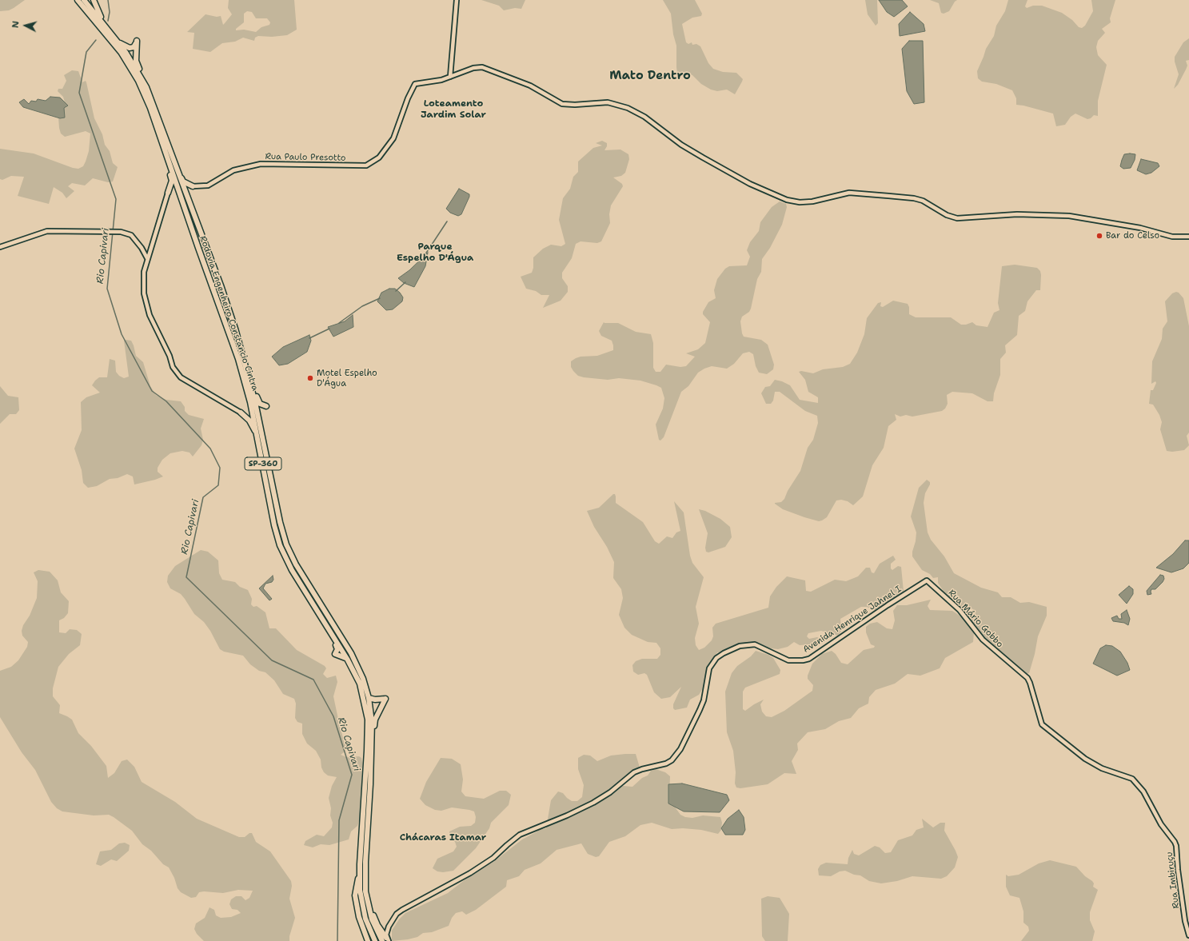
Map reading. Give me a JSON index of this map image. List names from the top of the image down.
{
  "streets": {
    "highway": ["Rodovia Engenheiro Constancio Cintra", "SP-360"],
    "street": [
      "Rua Paulo Presotto",
      "Rua Mário Gobbo",
      "Avenida Henrique Jahnel I",
      "Rua Imbiruçu"
    ]
  },
  "crossings": [
    ["Rua Mário Gobbo", "Avenida Henrique Jahnel I"],
    ["Rua Mário Gobbo", "Rua Imbiruçu"]
  ],
  "districts": [
    "Mato Dentro",
    "Loteamento Jardim Solar",
    "Parque Espelho D'Água",
    "Chácaras Itamar"
  ],
  "water": ["Rio Capivari"],
  "places": ["Bar do Celso", "Motel Espelho D'Água"],
  "north": "left"
}
